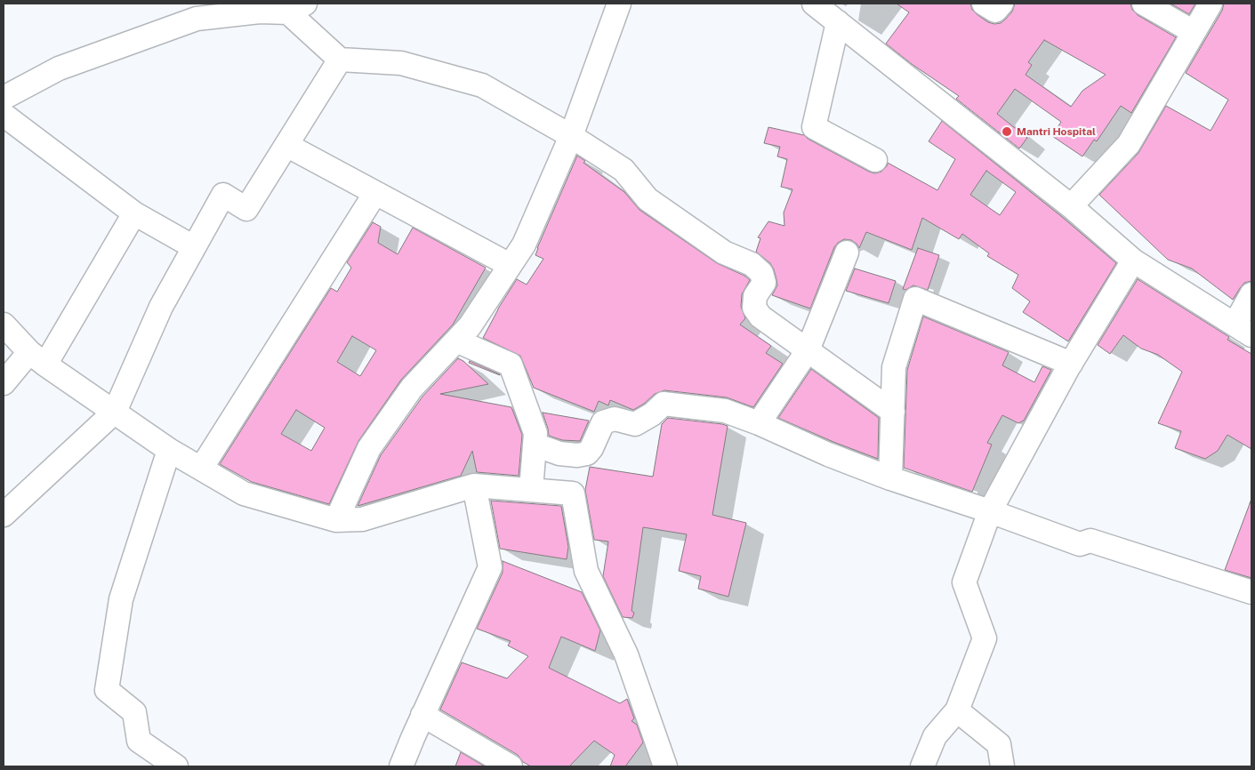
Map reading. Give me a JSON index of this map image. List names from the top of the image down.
{
  "places": ["Mantri Hospital"]
}
